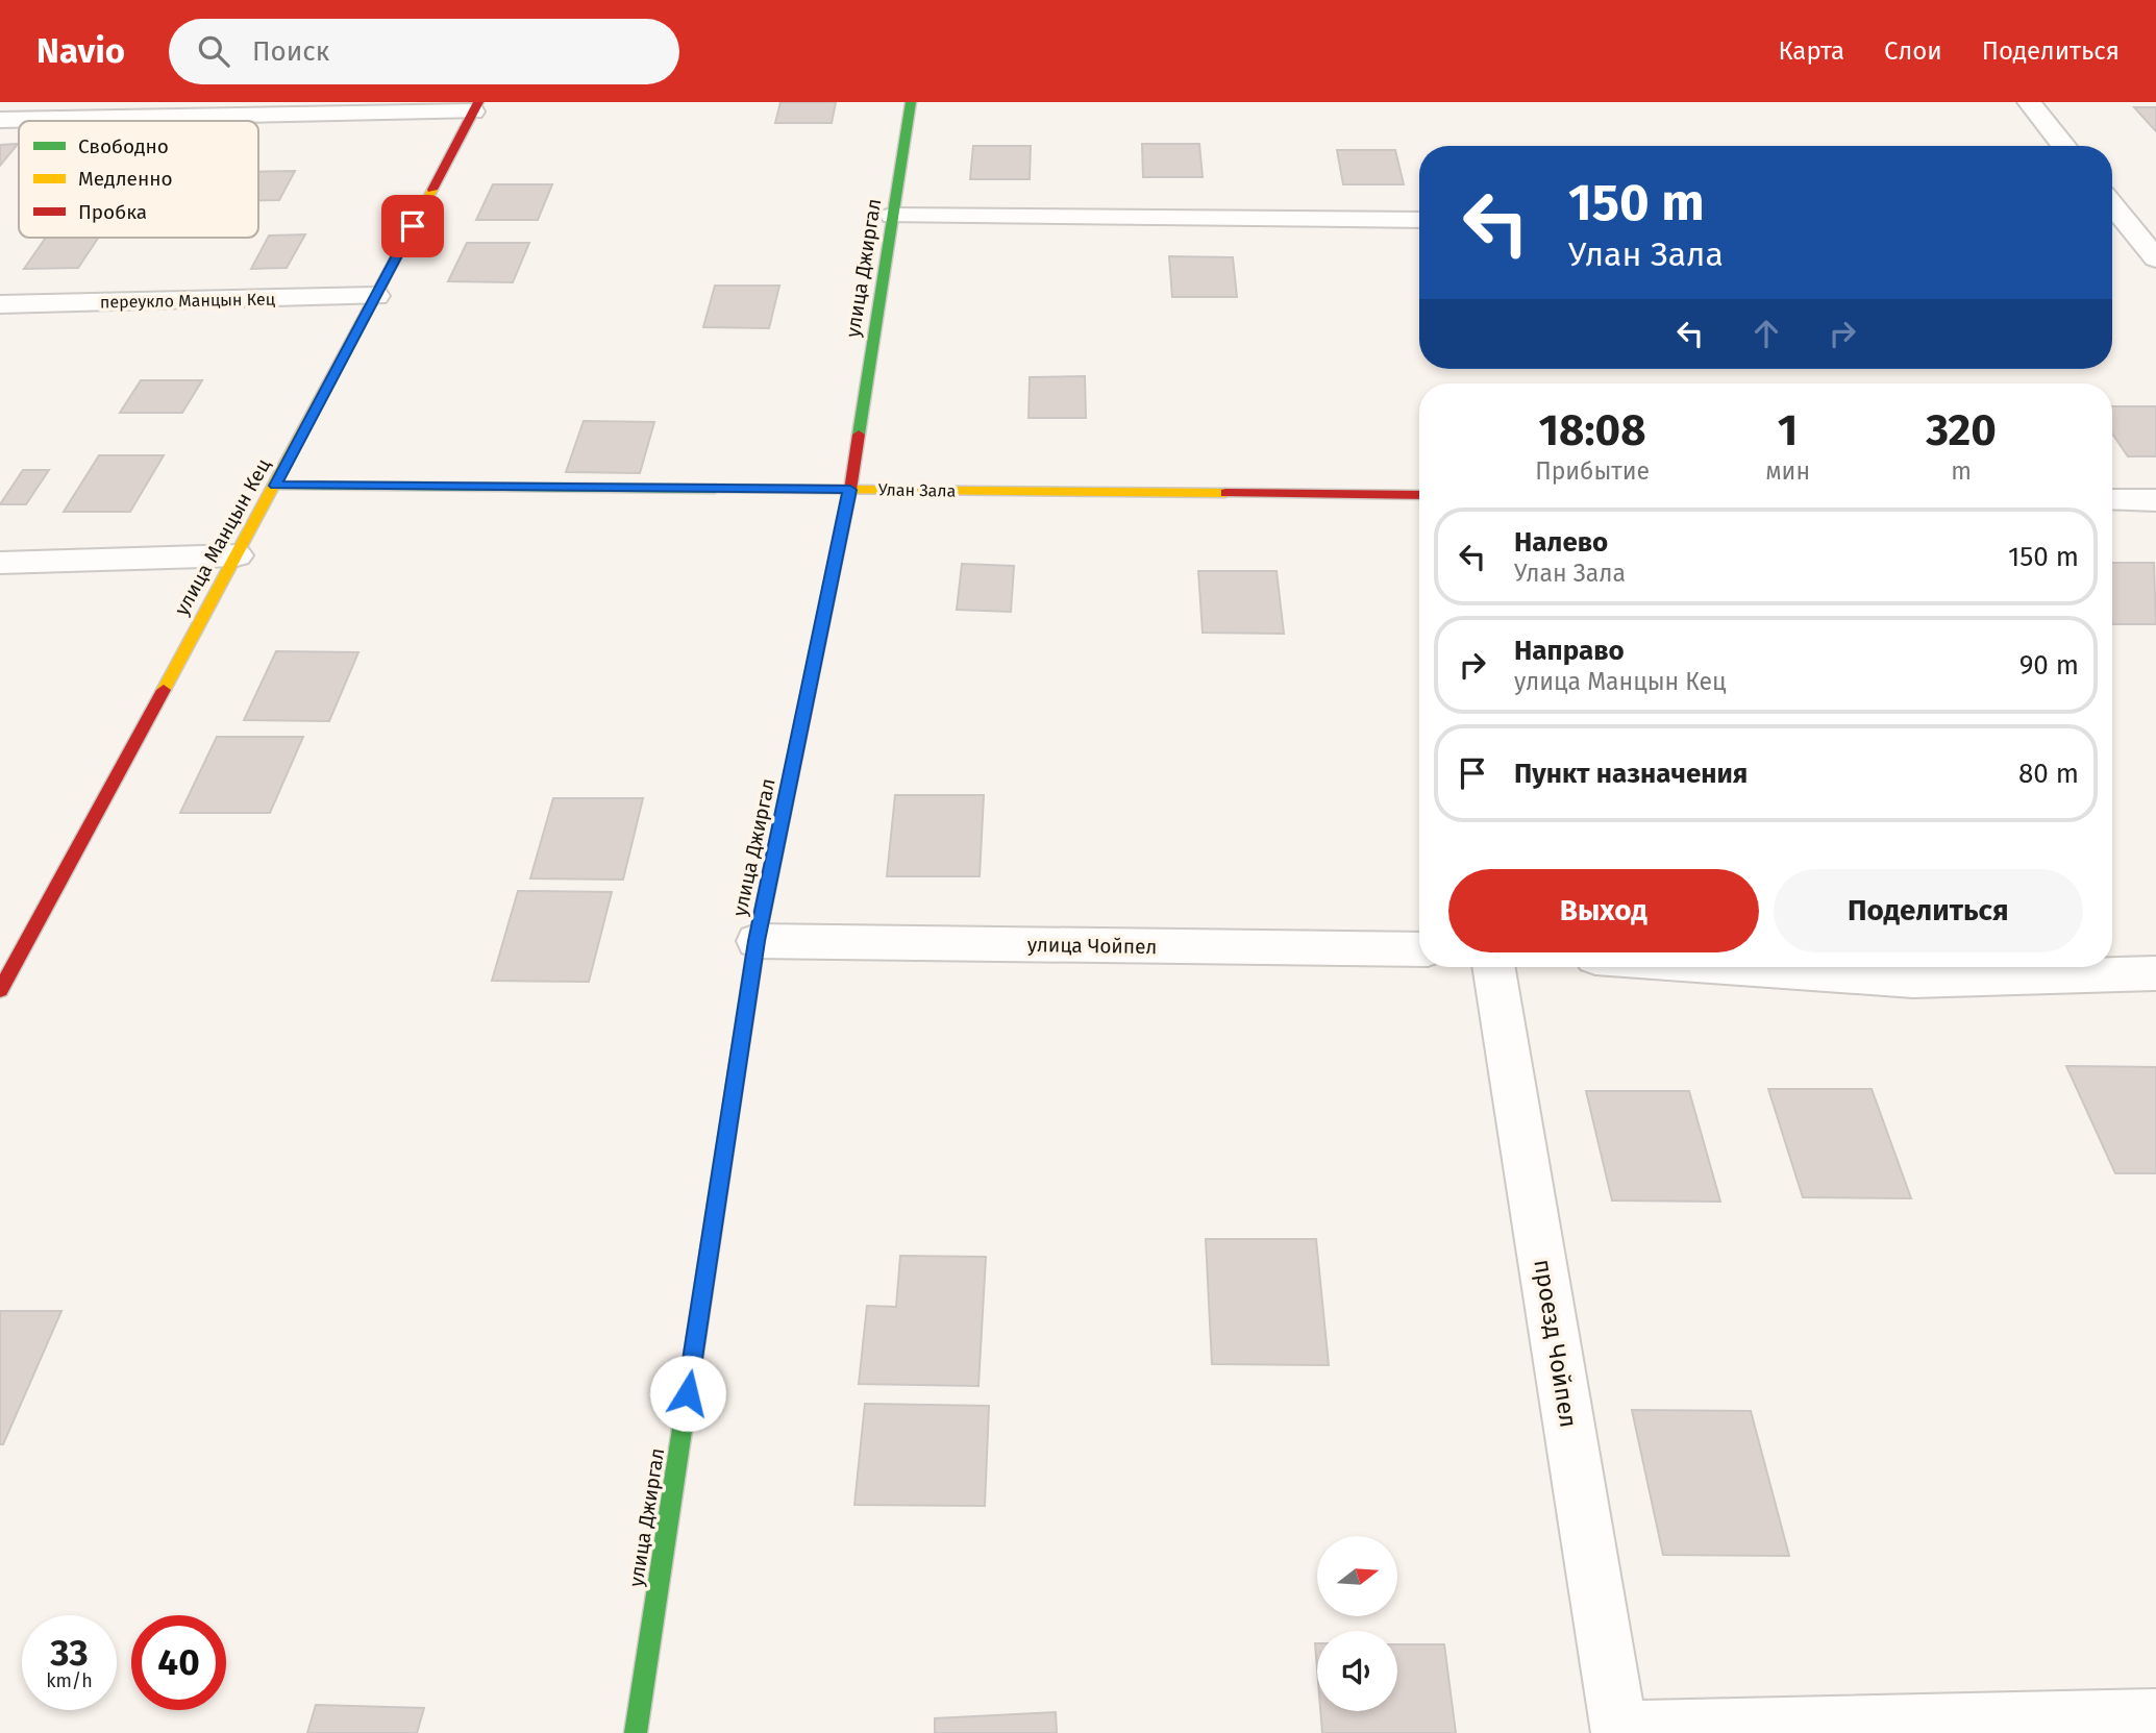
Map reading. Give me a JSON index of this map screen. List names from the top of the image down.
{
  "streets": {
    "street": [
      "улица Джиргал",
      "переукло Манцын Кец",
      "Улан Зала",
      "улица Манцын Кец",
      "улица Чойпел",
      "проезд Чойпел"
    ]
  },
  "crossings": [
    ["улица Джиргал", "Улан Зала"],
    ["улица Джиргал", "улица Чойпел"],
    ["переукло Манцын Кец", "улица Манцын Кец"],
    ["Улан Зала", "улица Манцын Кец"]
  ],
  "legend": ["Свободно", "Медленно", "Пробка"],
  "north": "right",
  "page": {
    "header": "Navio",
    "search": "Поиск",
    "nav": ["Карта", "Слои", "Поделиться"],
    "turn": ["150 m", "Улан Зала"],
    "eta": [
      "18:08",
      "Прибытие",
      "1",
      "мин",
      "320",
      "m"
    ],
    "list": [
      {
        "name": "Налево",
        "note": "Улан Зала",
        "value": "150 m"
      },
      {
        "name": "Направо",
        "note": "улица Манцын Кец",
        "value": "90 m"
      },
      {
        "name": "Пункт назначения",
        "value": "80 m"
      }
    ],
    "buttons": ["Выход", "Поделиться"],
    "speed": "33 km/h",
    "limit": "40"
  }
}
